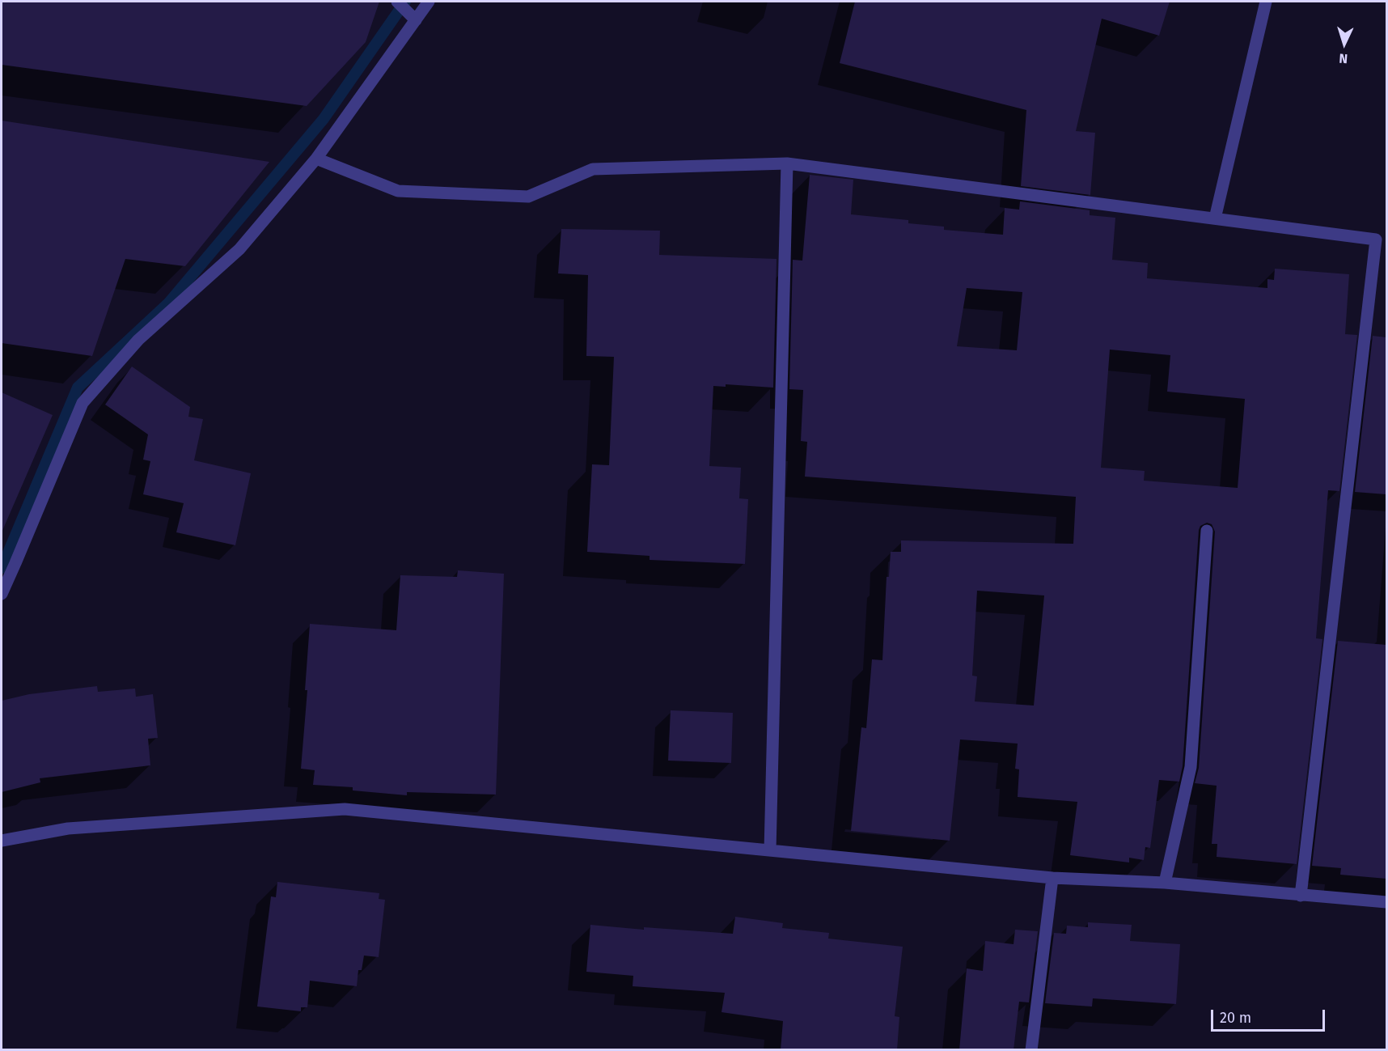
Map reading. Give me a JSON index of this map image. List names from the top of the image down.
{
  "scale_bar": "20 m",
  "north": "bottom"
}
